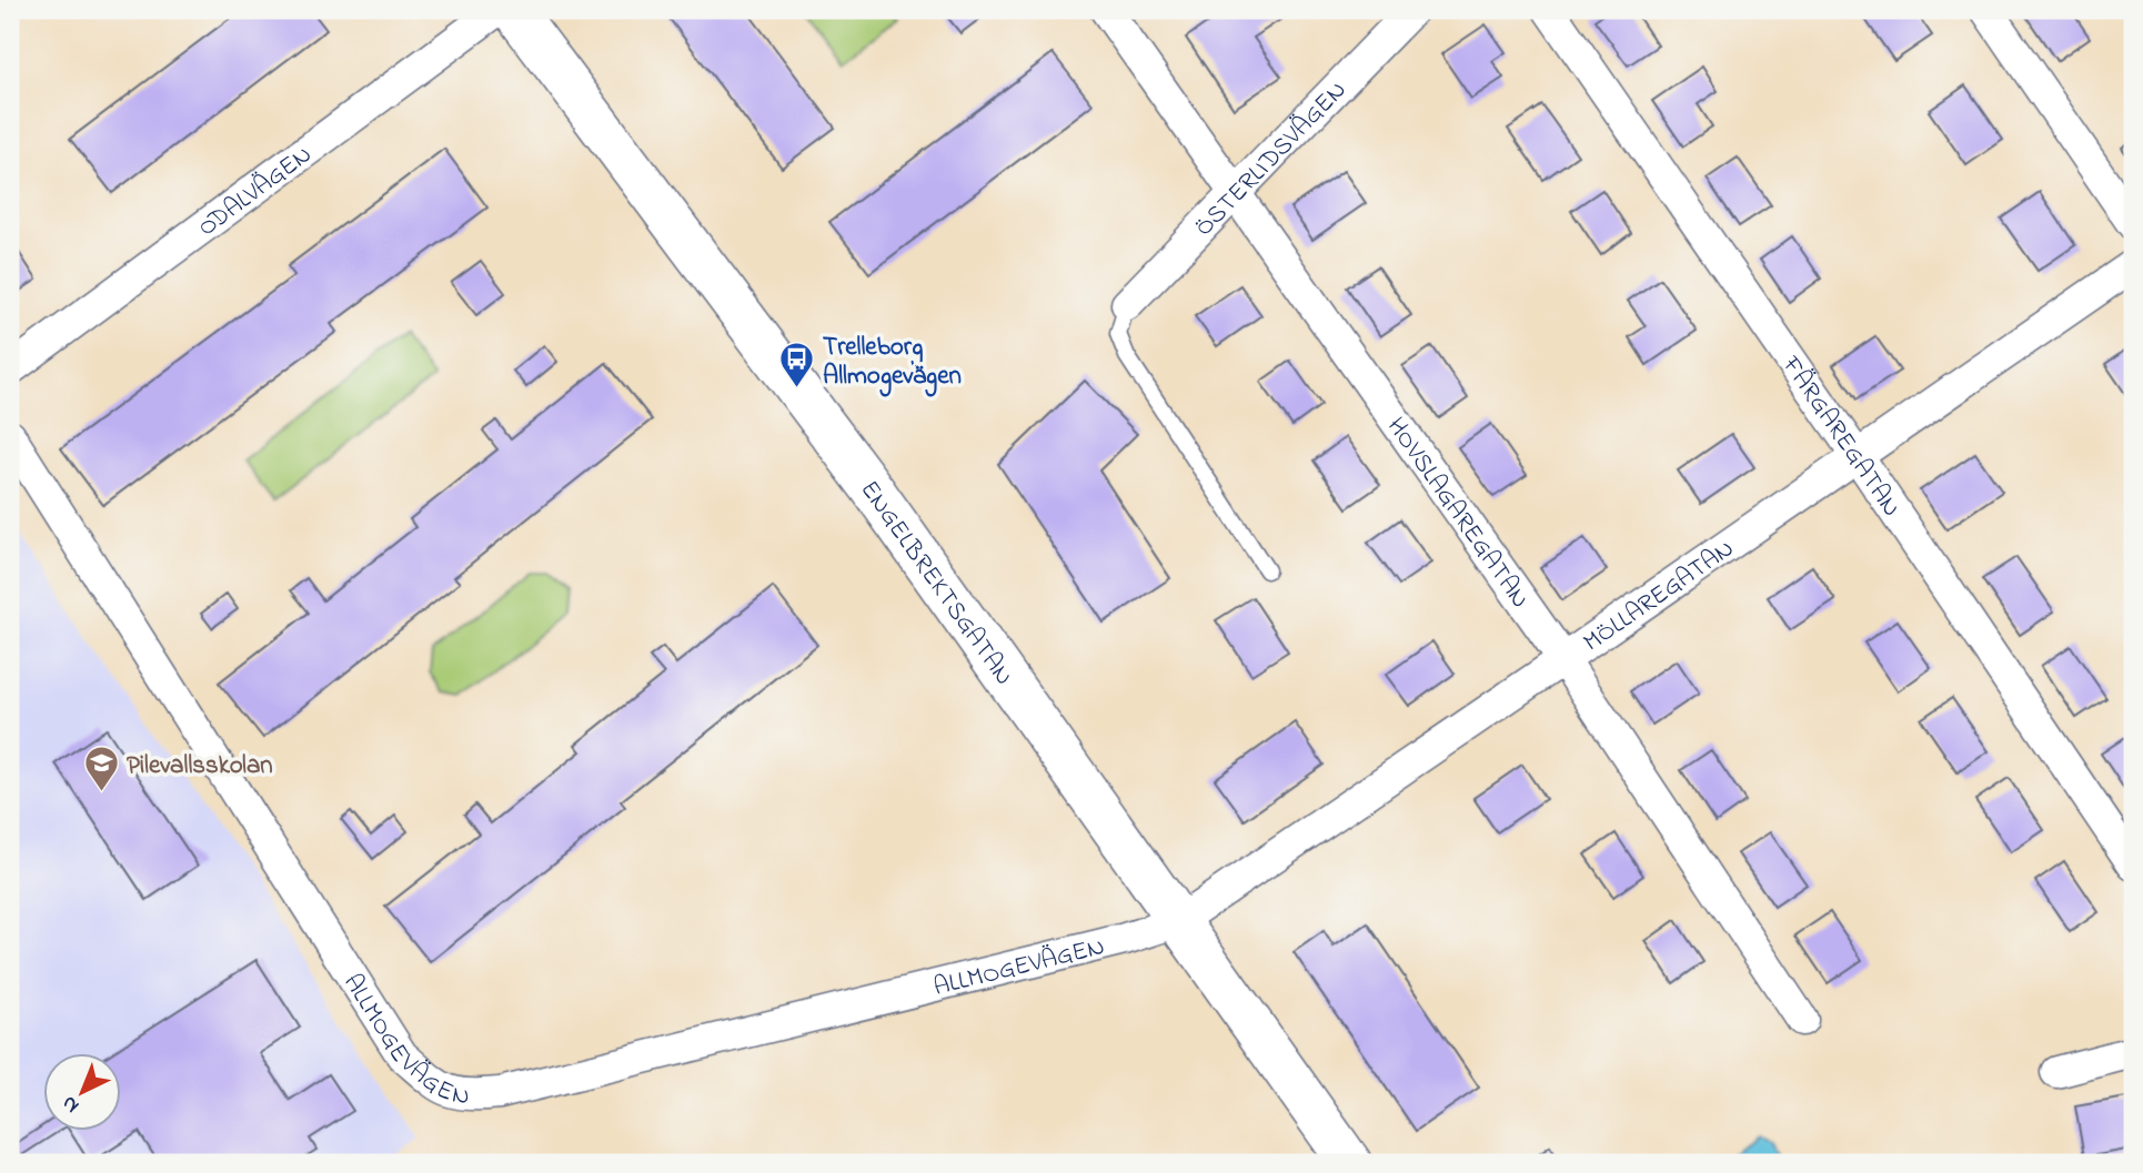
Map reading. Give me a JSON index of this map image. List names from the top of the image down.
{
  "streets": {
    "main road": ["ENGELBREKTSGATAN"],
    "street": [
      "ÖSTERLIDSVÄGEN",
      "ODALVÄGEN",
      "FÄRGAREGATAN",
      "HOVSLAGAREGATAN",
      "MÖLLAREGATAN",
      "ALLMOGEVÄGEN"
    ]
  },
  "crossings": [
    ["ÖSTERLIDSVÄGEN", "HOVSLAGAREGATAN"],
    ["FÄRGAREGATAN", "MÖLLAREGATAN"],
    ["HOVSLAGAREGATAN", "MÖLLAREGATAN"],
    ["ENGELBREKTSGATAN", "MÖLLAREGATAN"],
    ["ENGELBREKTSGATAN", "ALLMOGEVÄGEN"],
    ["MÖLLAREGATAN", "ALLMOGEVÄGEN"]
  ],
  "places": {
    "bus stop": ["Trelleborg Allmogevägen"],
    "school or university": ["Pilevallsskolan"]
  },
  "north": "bottom left"
}
